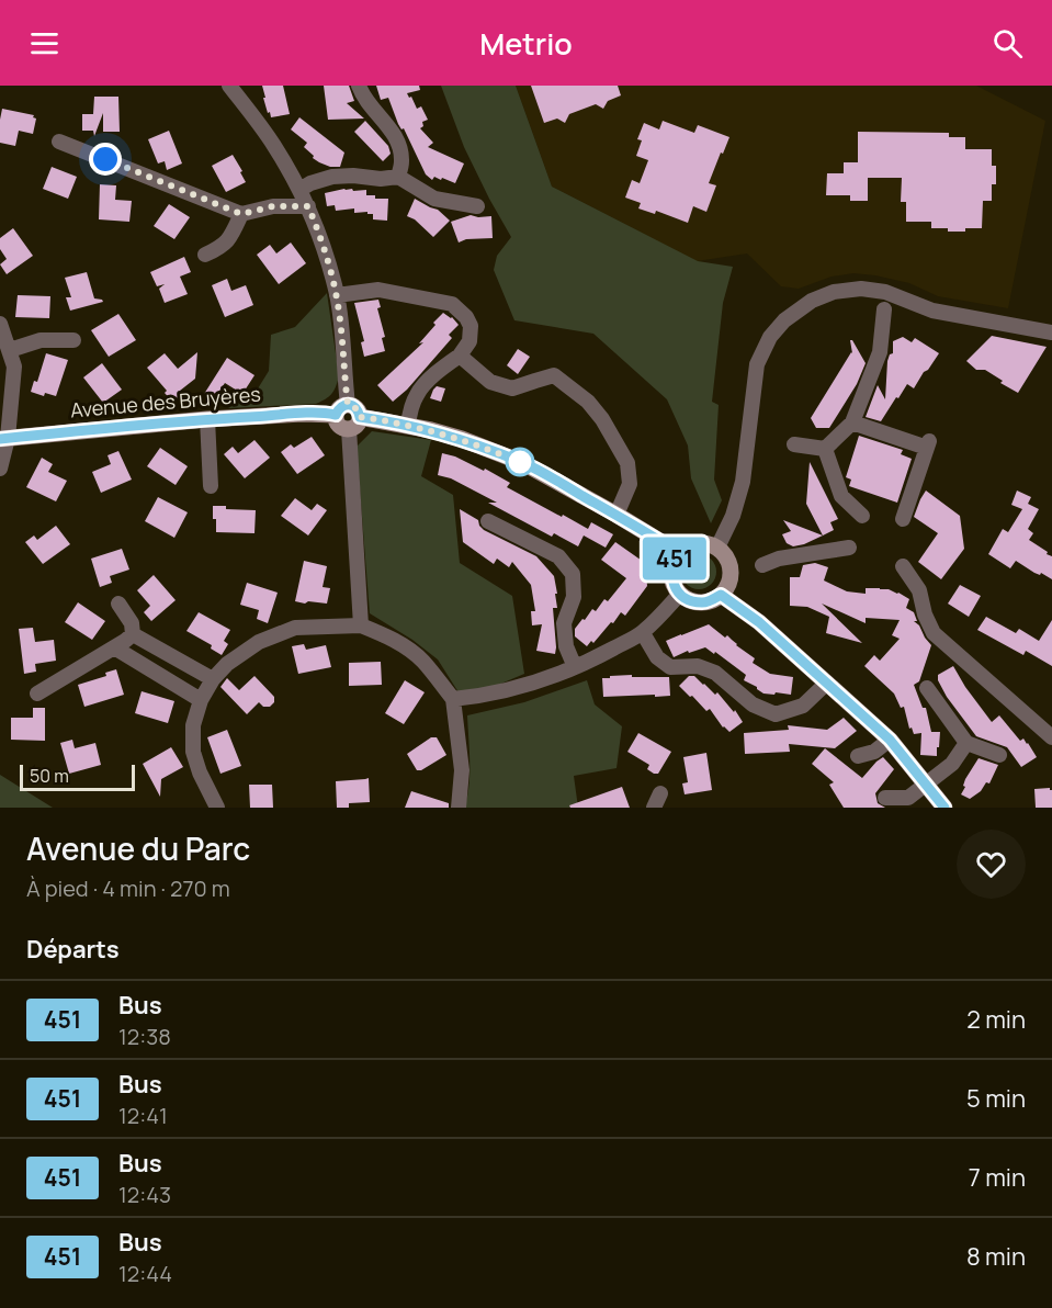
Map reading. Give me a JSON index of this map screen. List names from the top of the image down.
{
  "streets": {
    "street": ["Avenue des Bruyères"]
  },
  "lines": ["bus line 451"],
  "scale_bar": "50 m",
  "page": {
    "header": "Metrio",
    "on_map": "451",
    "scale": "50 m",
    "heading": [
      ["Avenue du Parc", "À pied · 4 min · 270 m"],
      "Départs"
    ],
    "list": [
      {
        "mark": "451",
        "name": "Bus",
        "note": "12:38",
        "value": "2 min"
      },
      {
        "mark": "451",
        "name": "Bus",
        "note": "12:41",
        "value": "5 min"
      },
      {
        "mark": "451",
        "name": "Bus",
        "note": "12:43",
        "value": "7 min"
      },
      {
        "mark": "451",
        "name": "Bus",
        "note": "12:44",
        "value": "8 min"
      }
    ]
  }
}
